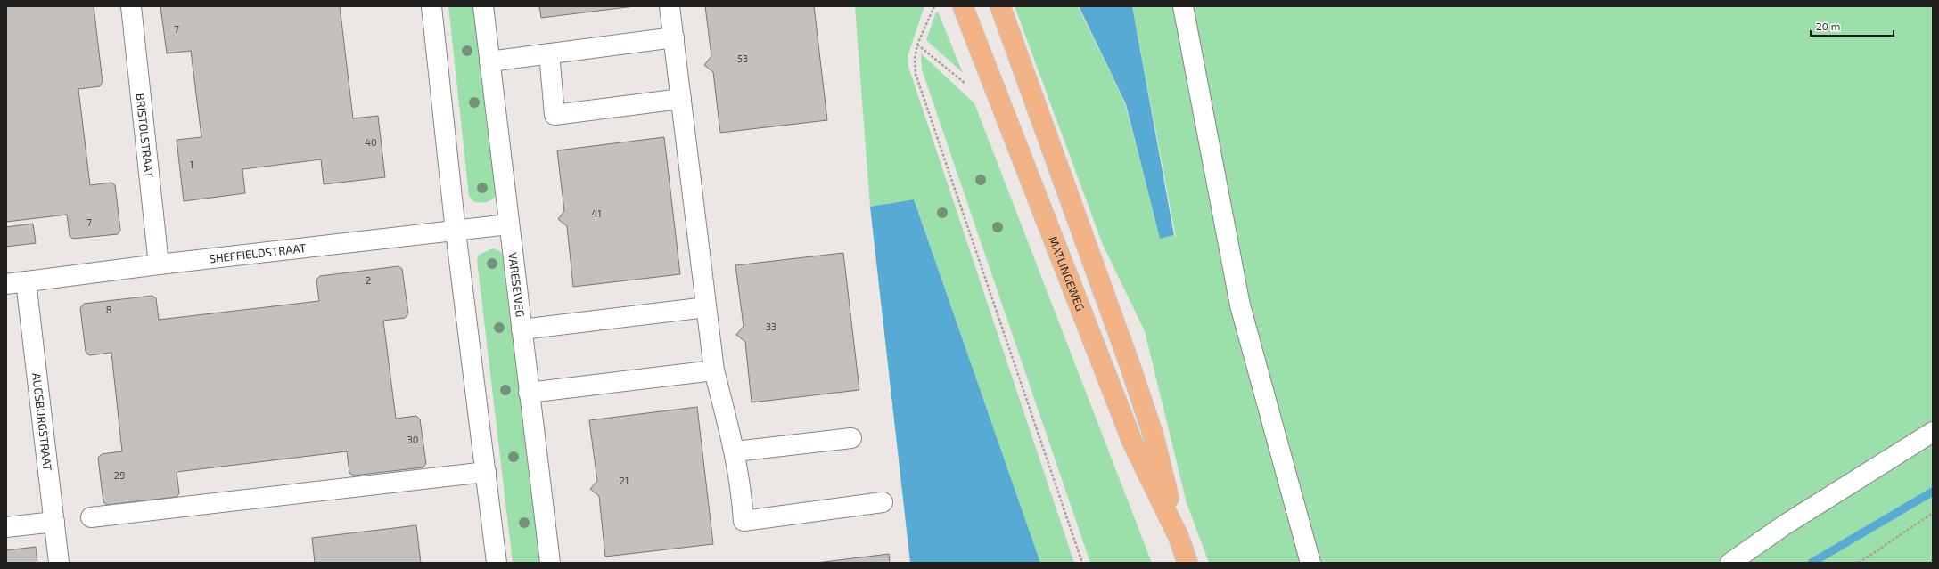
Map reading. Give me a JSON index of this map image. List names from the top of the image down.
{
  "streets": {
    "main road": ["MATLINGEWEG"],
    "street": [
      "BRISTOLSTRAAT",
      "SHEFFIELDSTRAAT",
      "VARESEWEG",
      "AUGSBURGSTRAAT"
    ]
  },
  "crossings": [
    ["BRISTOLSTRAAT", "SHEFFIELDSTRAAT"],
    ["SHEFFIELDSTRAAT", "VARESEWEG"],
    ["SHEFFIELDSTRAAT", "AUGSBURGSTRAAT"]
  ],
  "house_numbers": [
    "7",
    "53",
    "40",
    "1",
    "41",
    "7",
    "2",
    "8",
    "33",
    "30",
    "29",
    "21"
  ],
  "scale_bar": "20 m"
}
